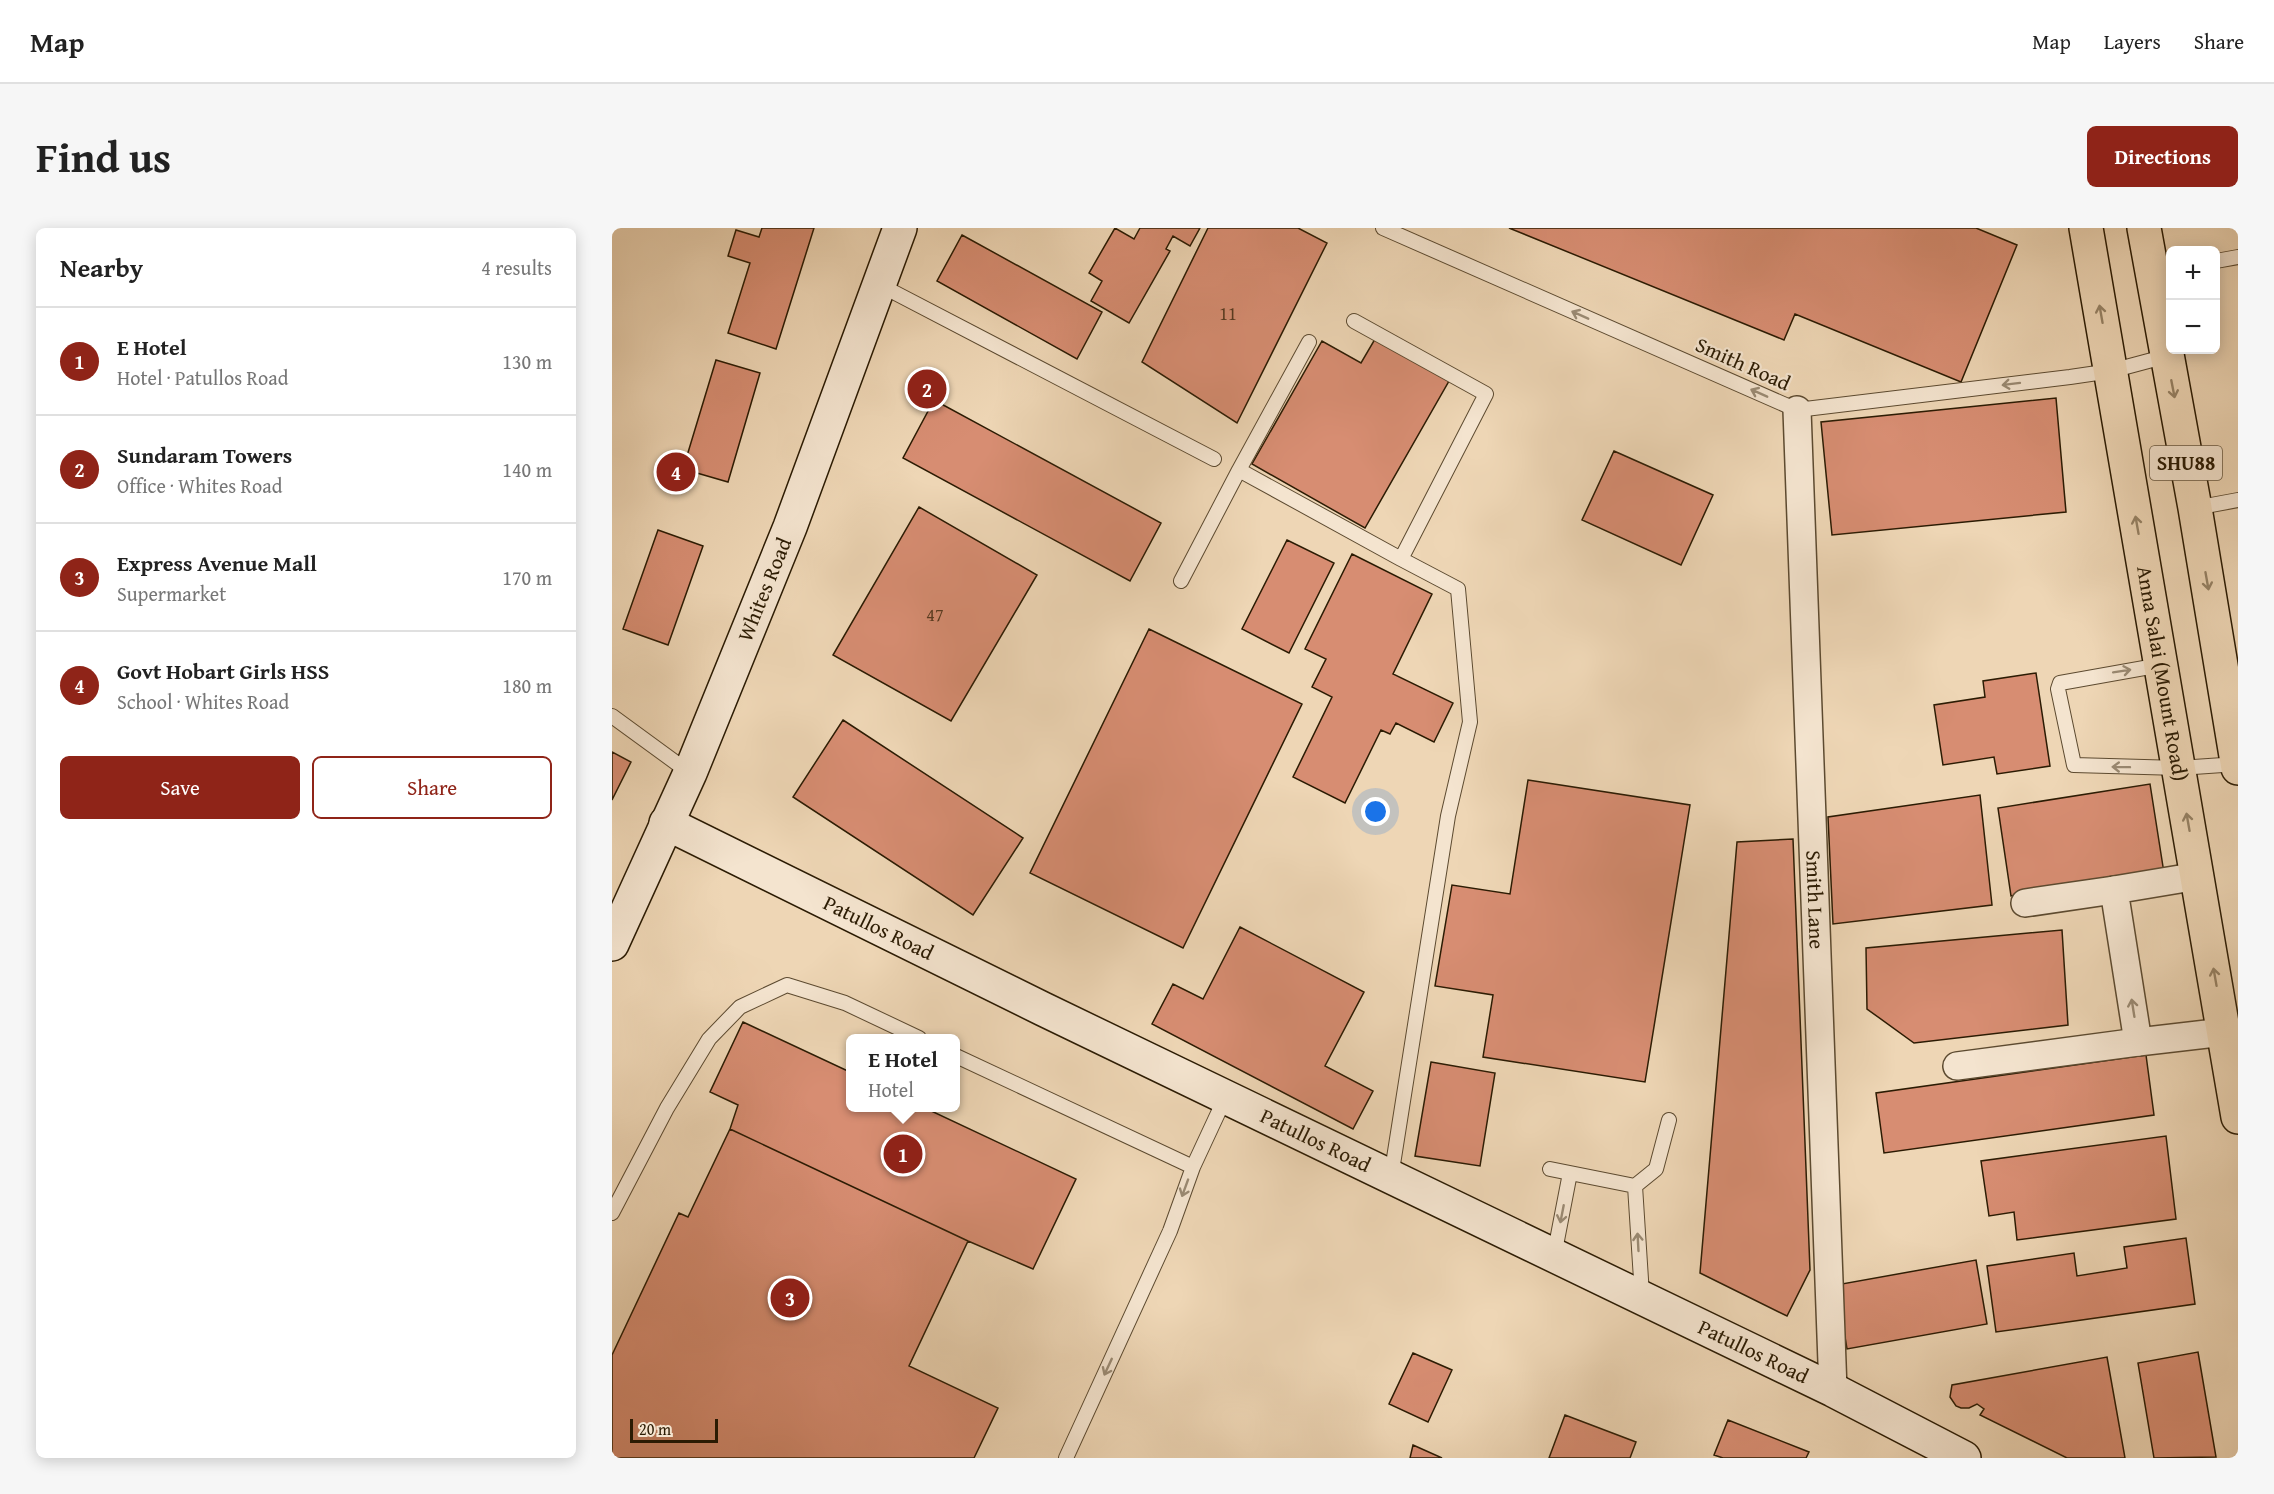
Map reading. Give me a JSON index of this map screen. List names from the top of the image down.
{
  "streets": {
    "main road": ["SHU88", "Anna Salai (Mount Road)"],
    "street": ["Whites Road", "Smith Lane", "Patullos Road"],
    "lane": ["Smith Road"]
  },
  "crossings": [
    ["Smith Road", "SHU88"],
    ["Smith Road", "Anna Salai (Mount Road)"],
    ["Smith Road", "Smith Lane"],
    ["Whites Road", "Patullos Road"],
    ["Smith Lane", "Patullos Road"]
  ],
  "one_way": ["Smith Road"],
  "house_numbers": ["11", "47"],
  "scale_bar": "20 m",
  "page": {
    "header": "Map",
    "nav": ["Map", "Layers", "Share"],
    "title": "Find us",
    "buttons": [
      "Directions",
      ["Save", "Share"]
    ],
    "heading": ["Nearby", "4 results"],
    "map_buttons": ["+", "−"],
    "list": [
      {
        "mark": "1",
        "name": "E Hotel",
        "note": "Hotel · Patullos Road",
        "value": "130 m"
      },
      {
        "mark": "2",
        "name": "Sundaram Towers",
        "note": "Office · Whites Road",
        "value": "140 m"
      },
      {
        "mark": "3",
        "name": "Express Avenue Mall",
        "note": "Supermarket",
        "value": "170 m"
      },
      {
        "mark": "4",
        "name": "Govt Hobart Girls HSS",
        "note": "School · Whites Road",
        "value": "180 m"
      }
    ],
    "pins": [
      "2",
      "4",
      "1",
      "3"
    ],
    "popup": ["E Hotel", "Hotel"],
    "scale": "20 m"
  }
}
